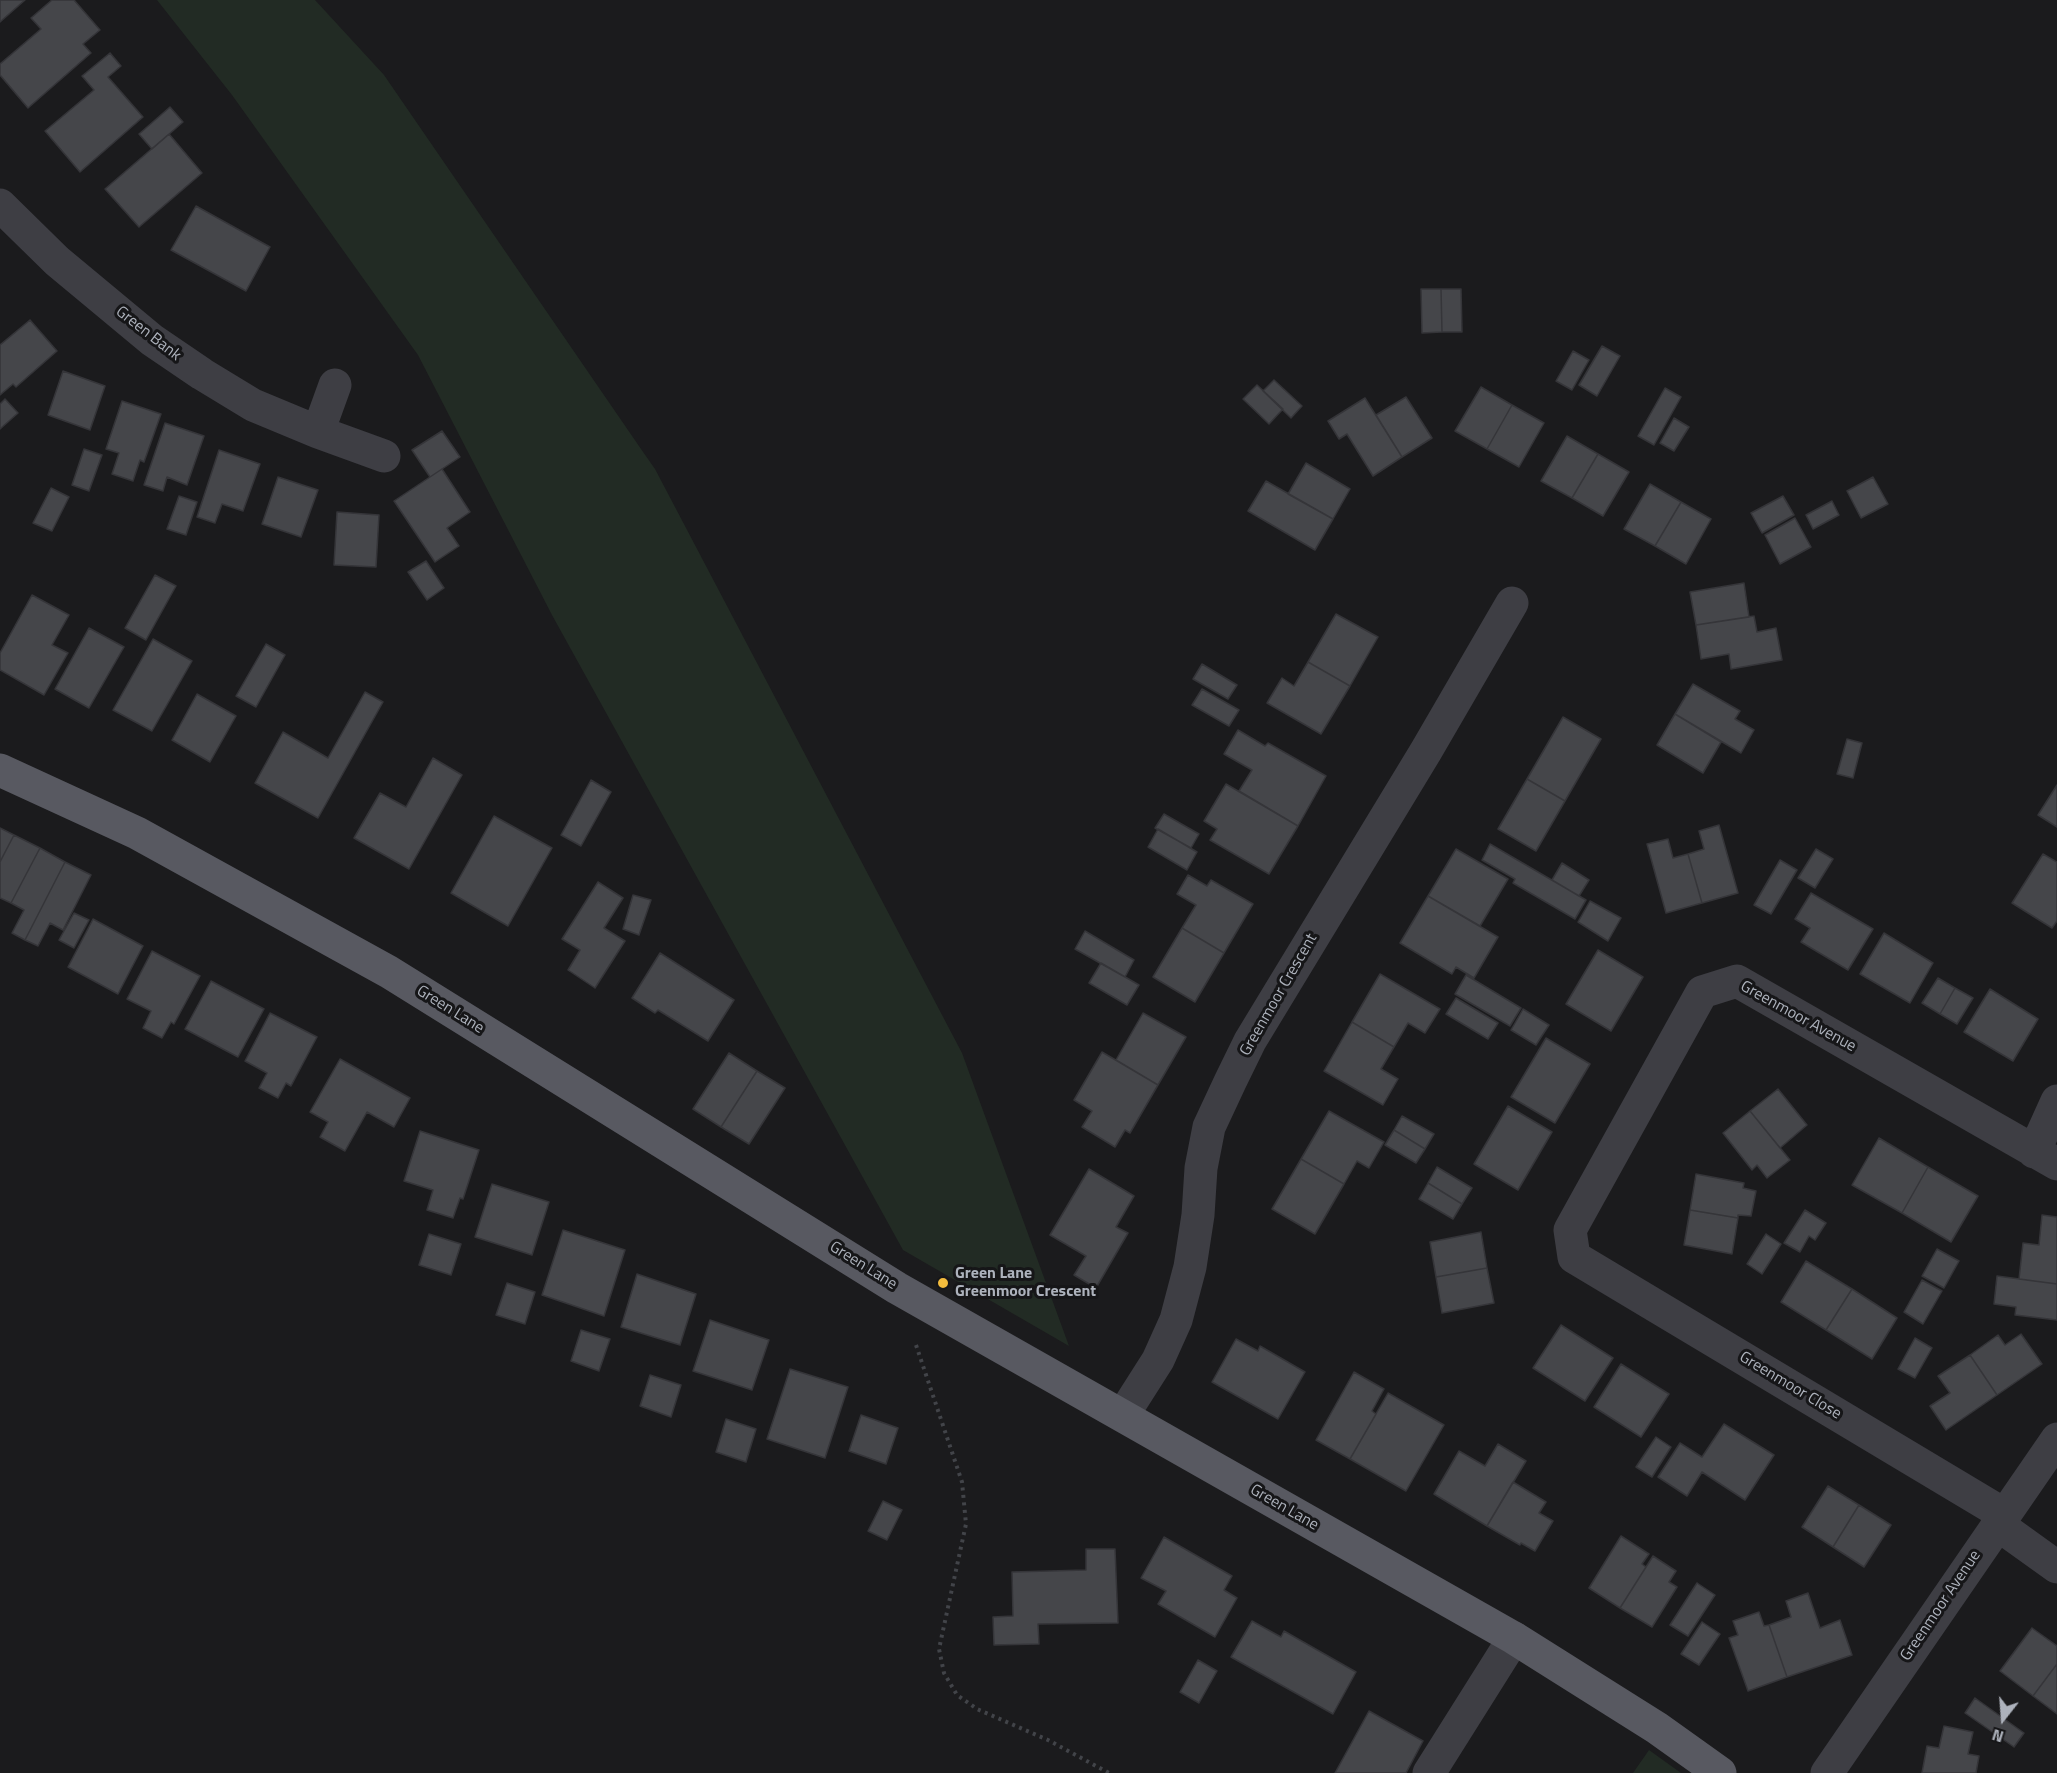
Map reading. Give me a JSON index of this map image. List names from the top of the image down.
{
  "streets": {
    "main road": ["Green Lane"],
    "street": [
      "Green Bank",
      "Greenmoor Crescent",
      "Greenmoor Avenue",
      "Greenmoor Close"
    ]
  },
  "crossings": [
    ["Greenmoor Crescent", "Green Lane"],
    ["Greenmoor Avenue", "Greenmoor Close"]
  ],
  "places": ["Green Lane Greenmoor Crescent"],
  "north": "bottom"
}
